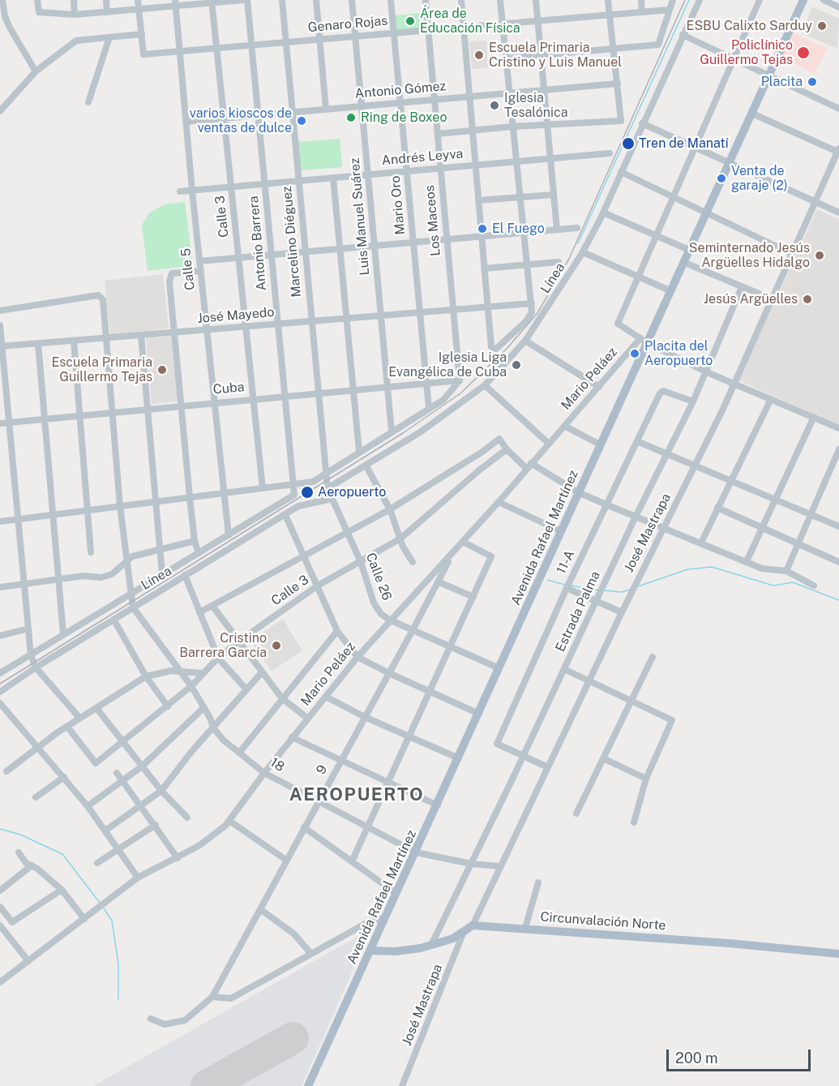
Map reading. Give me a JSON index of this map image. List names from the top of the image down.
{
  "streets": {
    "main road": ["Avenida Rafael Martínez", "Circunvalación Norte"],
    "street": [
      "Genaro Rojas",
      "Antonio Gómez",
      "Andrés Leyva",
      "Mario Oro",
      "Calle 3",
      "Luis Manuel Suárez",
      "Los Maceos",
      "Marcelino Diéguez",
      "Antonio Barrera",
      "Calle 5",
      "Línea",
      "José Mayedo",
      "Mario Peláez",
      "Cuba",
      "José Mastrapa",
      "11-A",
      "Calle 26",
      "Estrada Palma",
      "18",
      "9"
    ]
  },
  "crossings": [
    ["Genaro Rojas", "Mario Oro"],
    ["Genaro Rojas", "Calle 3"],
    ["Genaro Rojas", "Luis Manuel Suárez"],
    ["Genaro Rojas", "Los Maceos"],
    ["Genaro Rojas", "Marcelino Diéguez"],
    ["Genaro Rojas", "Antonio Barrera"],
    ["Genaro Rojas", "Calle 5"],
    ["Antonio Gómez", "Mario Oro"],
    ["Antonio Gómez", "Calle 3"],
    ["Antonio Gómez", "Luis Manuel Suárez"],
    ["Antonio Gómez", "Los Maceos"],
    ["Antonio Gómez", "Marcelino Diéguez"],
    ["Antonio Gómez", "Antonio Barrera"],
    ["Antonio Gómez", "Calle 5"],
    ["Andrés Leyva", "Mario Oro"],
    ["Andrés Leyva", "Calle 3"],
    ["Andrés Leyva", "Luis Manuel Suárez"],
    ["Andrés Leyva", "Los Maceos"],
    ["Andrés Leyva", "Marcelino Diéguez"],
    ["Andrés Leyva", "Antonio Barrera"],
    ["Andrés Leyva", "Calle 5"],
    ["Mario Oro", "José Mayedo"],
    ["Mario Oro", "Cuba"],
    ["Calle 3", "José Mayedo"],
    ["Calle 3", "Cuba"],
    ["Calle 3", "Calle 26"],
    ["Calle 3", "18"],
    ["Luis Manuel Suárez", "José Mayedo"],
    ["Luis Manuel Suárez", "Cuba"],
    ["Los Maceos", "José Mayedo"],
    ["Los Maceos", "Cuba"],
    ["Marcelino Diéguez", "Línea"],
    ["Marcelino Diéguez", "José Mayedo"],
    ["Marcelino Diéguez", "Cuba"],
    ["Marcelino Diéguez", "Calle 26"],
    ["Antonio Barrera", "Línea"],
    ["Antonio Barrera", "José Mayedo"],
    ["Antonio Barrera", "Cuba"],
    ["Calle 5", "Línea"],
    ["Calle 5", "José Mayedo"],
    ["Calle 5", "Cuba"],
    ["Línea", "José Mayedo"],
    ["Línea", "Calle 26"],
    ["Línea", "18"],
    ["Mario Peláez", "Avenida Rafael Martínez"],
    ["Mario Peláez", "Calle 26"],
    ["Mario Peláez", "18"],
    ["Mario Peláez", "9"],
    ["José Mastrapa", "18"],
    ["José Mastrapa", "Circunvalación Norte"],
    ["Avenida Rafael Martínez", "Calle 26"],
    ["Avenida Rafael Martínez", "18"],
    ["11-A", "Estrada Palma"],
    ["Calle 26", "9"],
    ["Estrada Palma", "18"],
    ["18", "9"]
  ],
  "districts": ["AEROPUERTO"],
  "places": [
    "Área de Educación Física",
    "ESBU Calixto Sarduy",
    "Policlínico Guillermo Tejas",
    "Escuela Primaria Cristino y Luis Manuel",
    "Placita",
    "Iglesia Tesalónica",
    "Ring de Boxeo",
    "varios kioscos de ventas de dulce",
    "Tren de Manatí",
    "Venta de garaje (2)",
    "El Fuego",
    "Seminternado Jesús Argüelles Hidalgo",
    "Jesús Argüelles",
    "Placita del Aeropuerto",
    "Iglesia Liga Evangélica de Cuba",
    "Escuela Primaria Guillermo Tejas",
    "Aeropuerto",
    "Cristino Barrera García"
  ],
  "scale_bar": "200 m"
}
